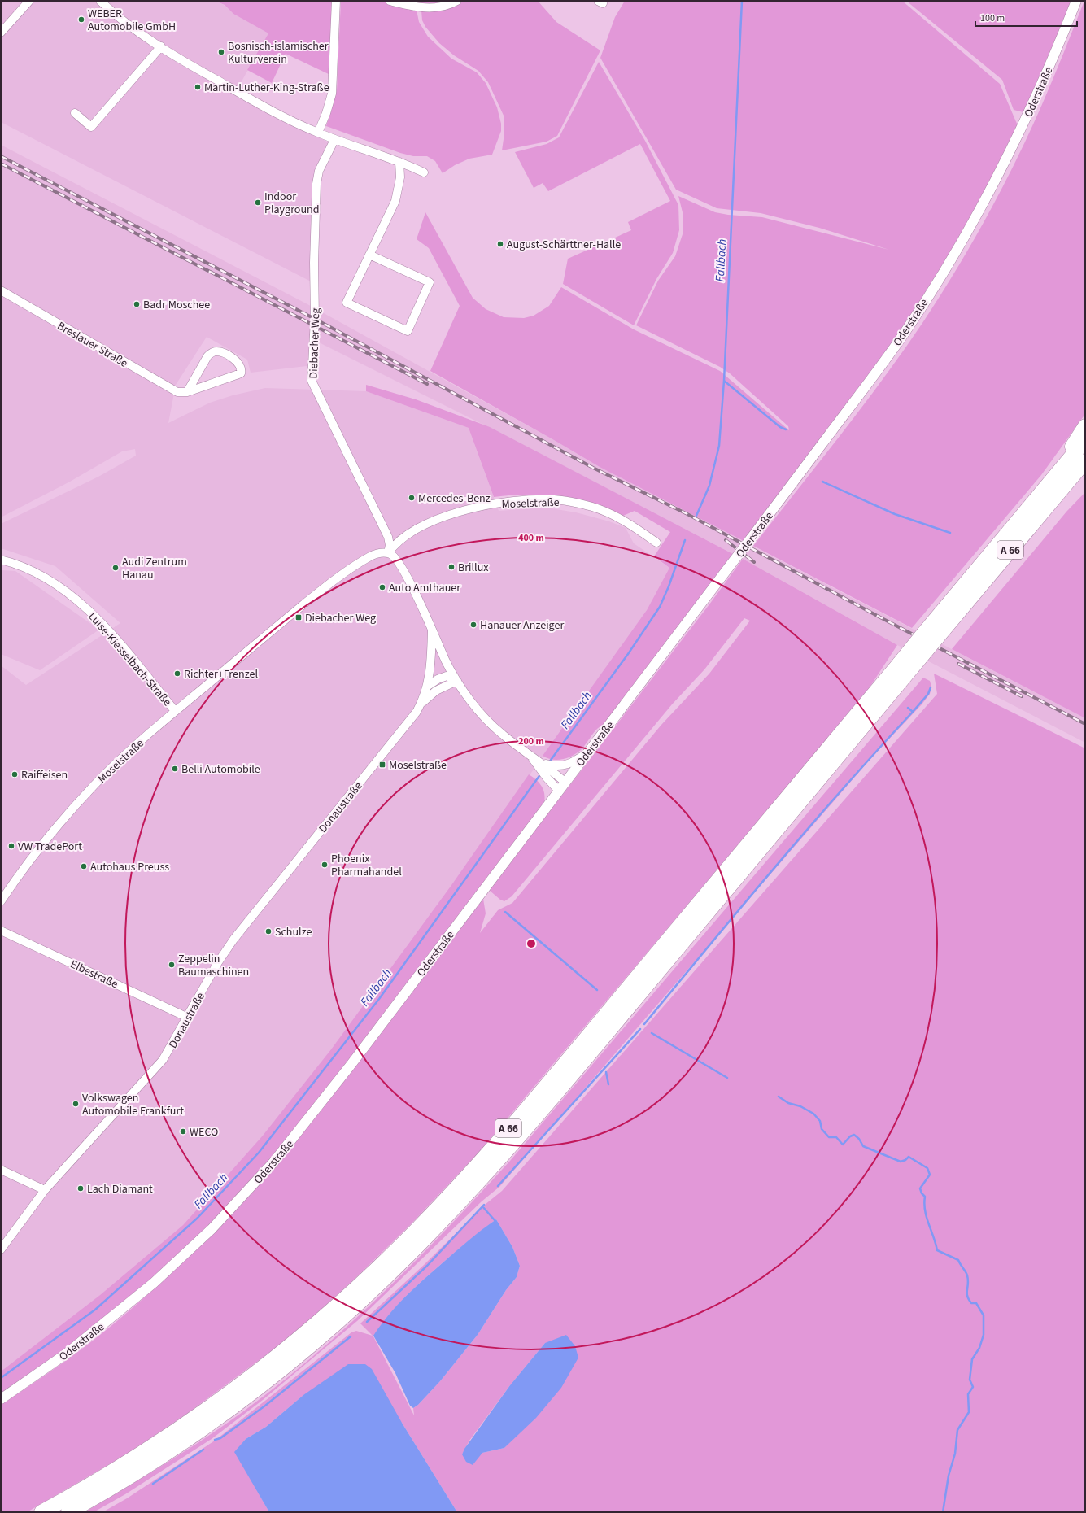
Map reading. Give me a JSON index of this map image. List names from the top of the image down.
{
  "streets": {
    "highway": ["A 66"],
    "street": [
      "Oderstraße",
      "Diebacher Weg",
      "Breslauer Straße",
      "Moselstraße",
      "Luise-Kiesselbach-Straße",
      "Donaustraße",
      "Elbestraße"
    ]
  },
  "crossings": [
    ["Diebacher Weg", "Moselstraße"],
    ["Moselstraße", "Luise-Kiesselbach-Straße"],
    ["Donaustraße", "Elbestraße"]
  ],
  "water": ["Fallbach"],
  "places": {
    "other": [
      "WEBER Automobile GmbH",
      "Bosnisch-islamischer Kulturverein",
      "Martin-Luther-King-Straße",
      "Indoor Playground",
      "August-Schärttner-Halle",
      "Badr Moschee",
      "Mercedes-Benz",
      "Brillux",
      "Audi Zentrum Hanau",
      "Auto Amthauer",
      "Hanauer Anzeiger",
      "Richter+Frenzel",
      "Belli Automobile",
      "Raiffeisen",
      "VW TradePort",
      "Phoenix Pharmahandel",
      "Autohaus Preuss",
      "Schulze",
      "Zeppelin Baumaschinen",
      "Volkswagen Automobile Frankfurt",
      "WECO",
      "Lach Diamant"
    ],
    "transit": ["Diebacher Weg", "Moselstraße"]
  },
  "scale_bar": "100 m",
  "rings": ["400 m", "200 m"]
}
